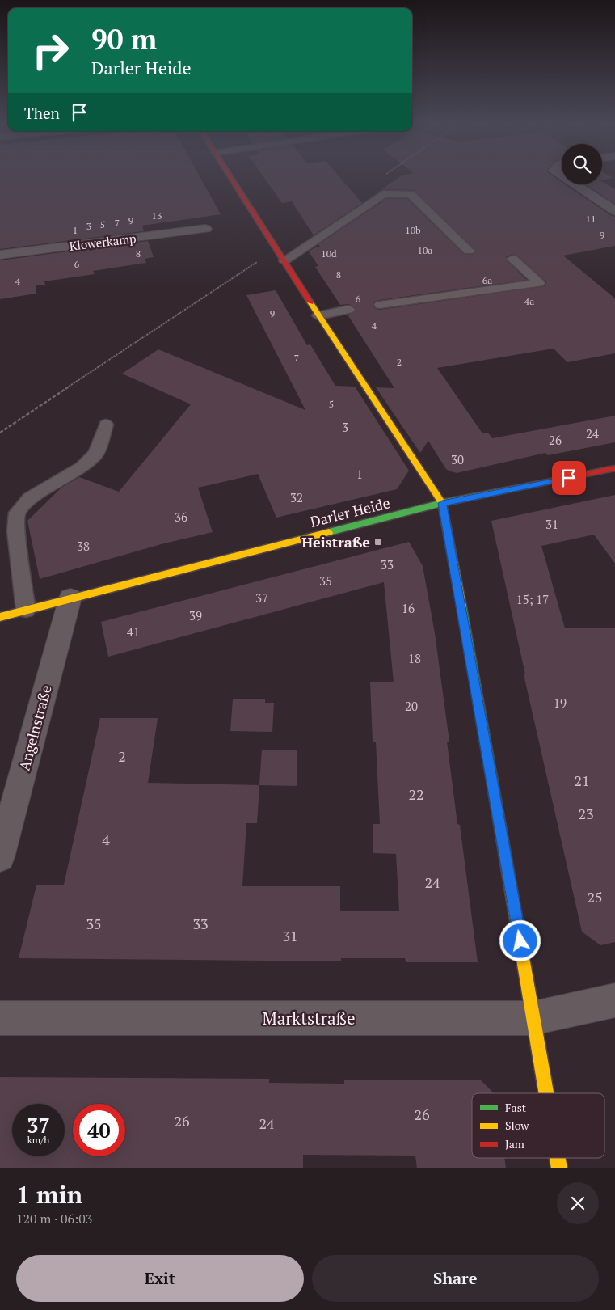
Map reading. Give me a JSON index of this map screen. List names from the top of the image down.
{
  "streets": {
    "street": [
      "Klowerkamp",
      "Darler Heide",
      "Angelnstraße",
      "Marktstraße"
    ]
  },
  "crossings": [
    ["Darler Heide", "Angelnstraße"]
  ],
  "places": {
    "transit": ["Heistraße"]
  },
  "house_numbers": [
    "13",
    "11",
    "9",
    "7",
    "5",
    "3",
    "1",
    "10b",
    "9",
    "10a",
    "8",
    "10d",
    "6",
    "8",
    "6a",
    "4",
    "6",
    "4a",
    "9",
    "4",
    "7",
    "2",
    "5",
    "3",
    "24",
    "26",
    "30",
    "1",
    "32",
    "36",
    "31",
    "38",
    "33",
    "35",
    "37",
    "15; 17",
    "16",
    "39",
    "41",
    "18",
    "19",
    "20",
    "2",
    "21",
    "22",
    "23",
    "4",
    "24",
    "25",
    "35",
    "33",
    "31",
    "26",
    "26",
    "24"
  ],
  "legend": ["Fast", "Slow", "Jam"],
  "page": {
    "turn": ["90 m", "Darler Heide"],
    "then": "Then",
    "speed": "37 km/h",
    "limit": "40",
    "heading": ["1 min", "120 m · 06:03"],
    "buttons": ["Exit", "Share"]
  }
}
